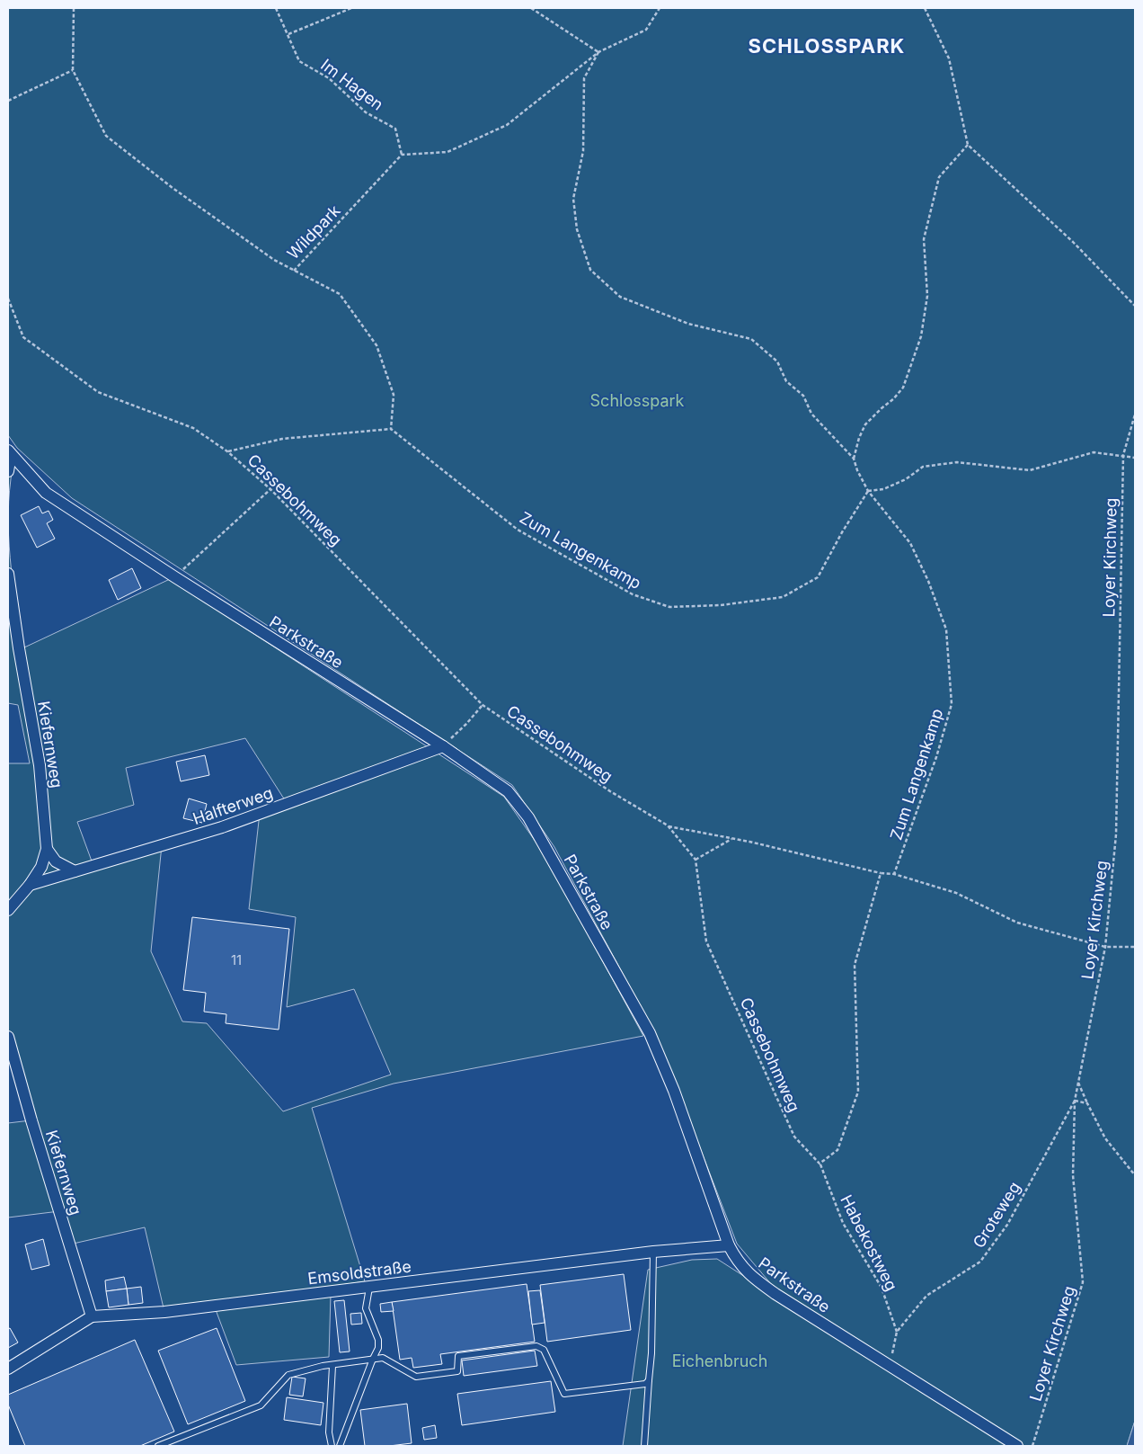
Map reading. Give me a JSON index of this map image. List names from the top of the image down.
{
  "streets": {
    "street": [
      "Parkstraße",
      "Kiefernweg",
      "Halfterweg",
      "Emsoldstraße"
    ],
    "path": [
      "Im Hagen",
      "Wildpark",
      "Cassebohmweg",
      "Zum Langenkamp",
      "Loyer Kirchweg",
      "Groteweg",
      "Habekostweg"
    ]
  },
  "crossings": [
    ["Im Hagen", "Wildpark"],
    ["Cassebohmweg", "Habekostweg"],
    ["Loyer Kirchweg", "Groteweg"],
    ["Parkstraße", "Halfterweg"],
    ["Parkstraße", "Groteweg"],
    ["Parkstraße", "Emsoldstraße"],
    ["Kiefernweg", "Halfterweg"],
    ["Kiefernweg", "Emsoldstraße"],
    ["Groteweg", "Habekostweg"]
  ],
  "districts": ["SCHLOSSPARK"],
  "parks": ["Schlosspark", "Eichenbruch"],
  "house_numbers": ["11"]
}
